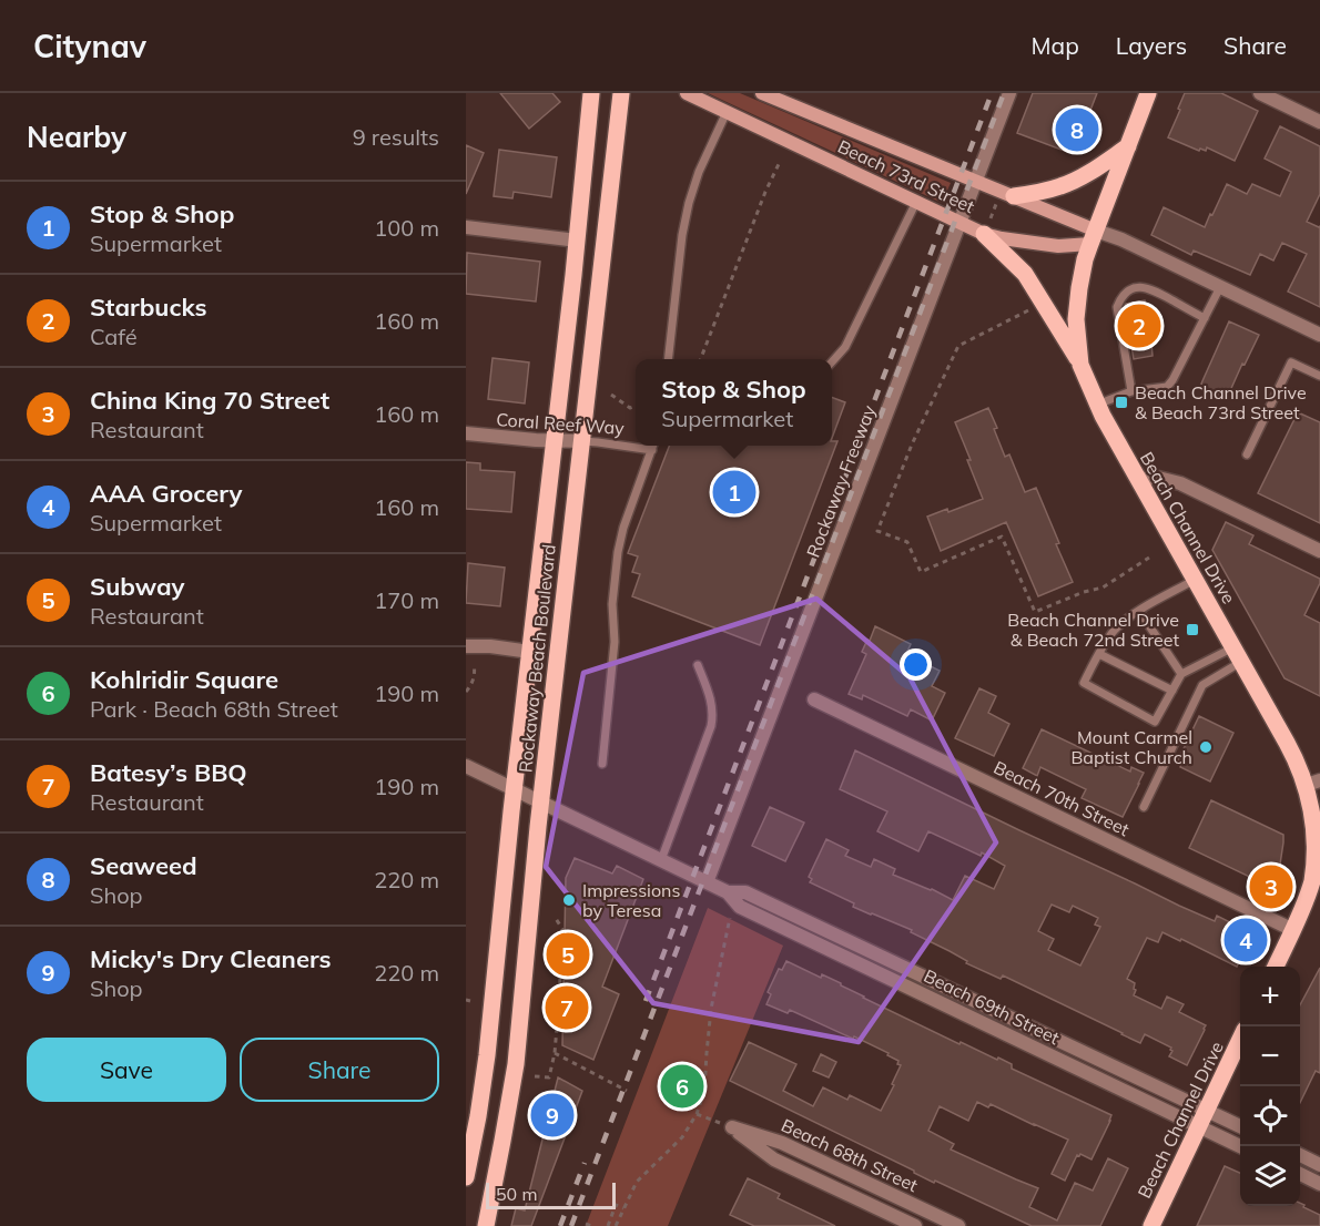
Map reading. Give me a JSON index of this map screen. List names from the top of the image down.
{
  "streets": {
    "main road": ["Beach Channel Drive", "Rockaway Beach Boulevard"],
    "street": [
      "Beach 73rd Street",
      "Coral Reef Way",
      "Rockaway Freeway",
      "Beach 70th Street",
      "Beach 69th Street",
      "Beach 68th Street"
    ]
  },
  "crossings": [
    ["Beach 73rd Street", "Rockaway Freeway"],
    ["Beach 73rd Street", "Beach Channel Drive"],
    ["Coral Reef Way", "Rockaway Beach Boulevard"],
    ["Rockaway Freeway", "Beach 69th Street"],
    ["Beach Channel Drive", "Beach 70th Street"],
    ["Beach Channel Drive", "Beach 69th Street"],
    ["Rockaway Beach Boulevard", "Beach 69th Street"]
  ],
  "places": {
    "transit": ["Beach Channel Drive & Beach 73rd Street", "Beach Channel Drive & Beach 72nd Street"],
    "other": ["Mount Carmel Baptist Church", "Impressions by Teresa"]
  },
  "scale_bar": "50 m",
  "page": {
    "header": "Citynav",
    "nav": ["Map", "Layers", "Share"],
    "heading": ["Nearby", "9 results"],
    "pins": [
      "8",
      "2",
      "1",
      "3",
      "4",
      "5",
      "7",
      "6",
      "9"
    ],
    "list": [
      {
        "mark": "1",
        "name": "Stop & Shop",
        "note": "Supermarket",
        "value": "100 m"
      },
      {
        "mark": "2",
        "name": "Starbucks",
        "note": "Café",
        "value": "160 m"
      },
      {
        "mark": "3",
        "name": "China King 70 Street",
        "note": "Restaurant",
        "value": "160 m"
      },
      {
        "mark": "4",
        "name": "AAA Grocery",
        "note": "Supermarket",
        "value": "160 m"
      },
      {
        "mark": "5",
        "name": "Subway",
        "note": "Restaurant",
        "value": "170 m"
      },
      {
        "mark": "6",
        "name": "Kohlridir Square",
        "note": "Park · Beach 68th Street",
        "value": "190 m"
      },
      {
        "mark": "7",
        "name": "Batesy’s BBQ",
        "note": "Restaurant",
        "value": "190 m"
      },
      {
        "mark": "8",
        "name": "Seaweed",
        "note": "Shop",
        "value": "220 m"
      },
      {
        "mark": "9",
        "name": "Micky's Dry Cleaners",
        "note": "Shop",
        "value": "220 m"
      }
    ],
    "popup": ["Stop & Shop", "Supermarket"],
    "map_buttons": ["+", "−"],
    "buttons": ["Save", "Share"],
    "scale": "50 m"
  }
}
